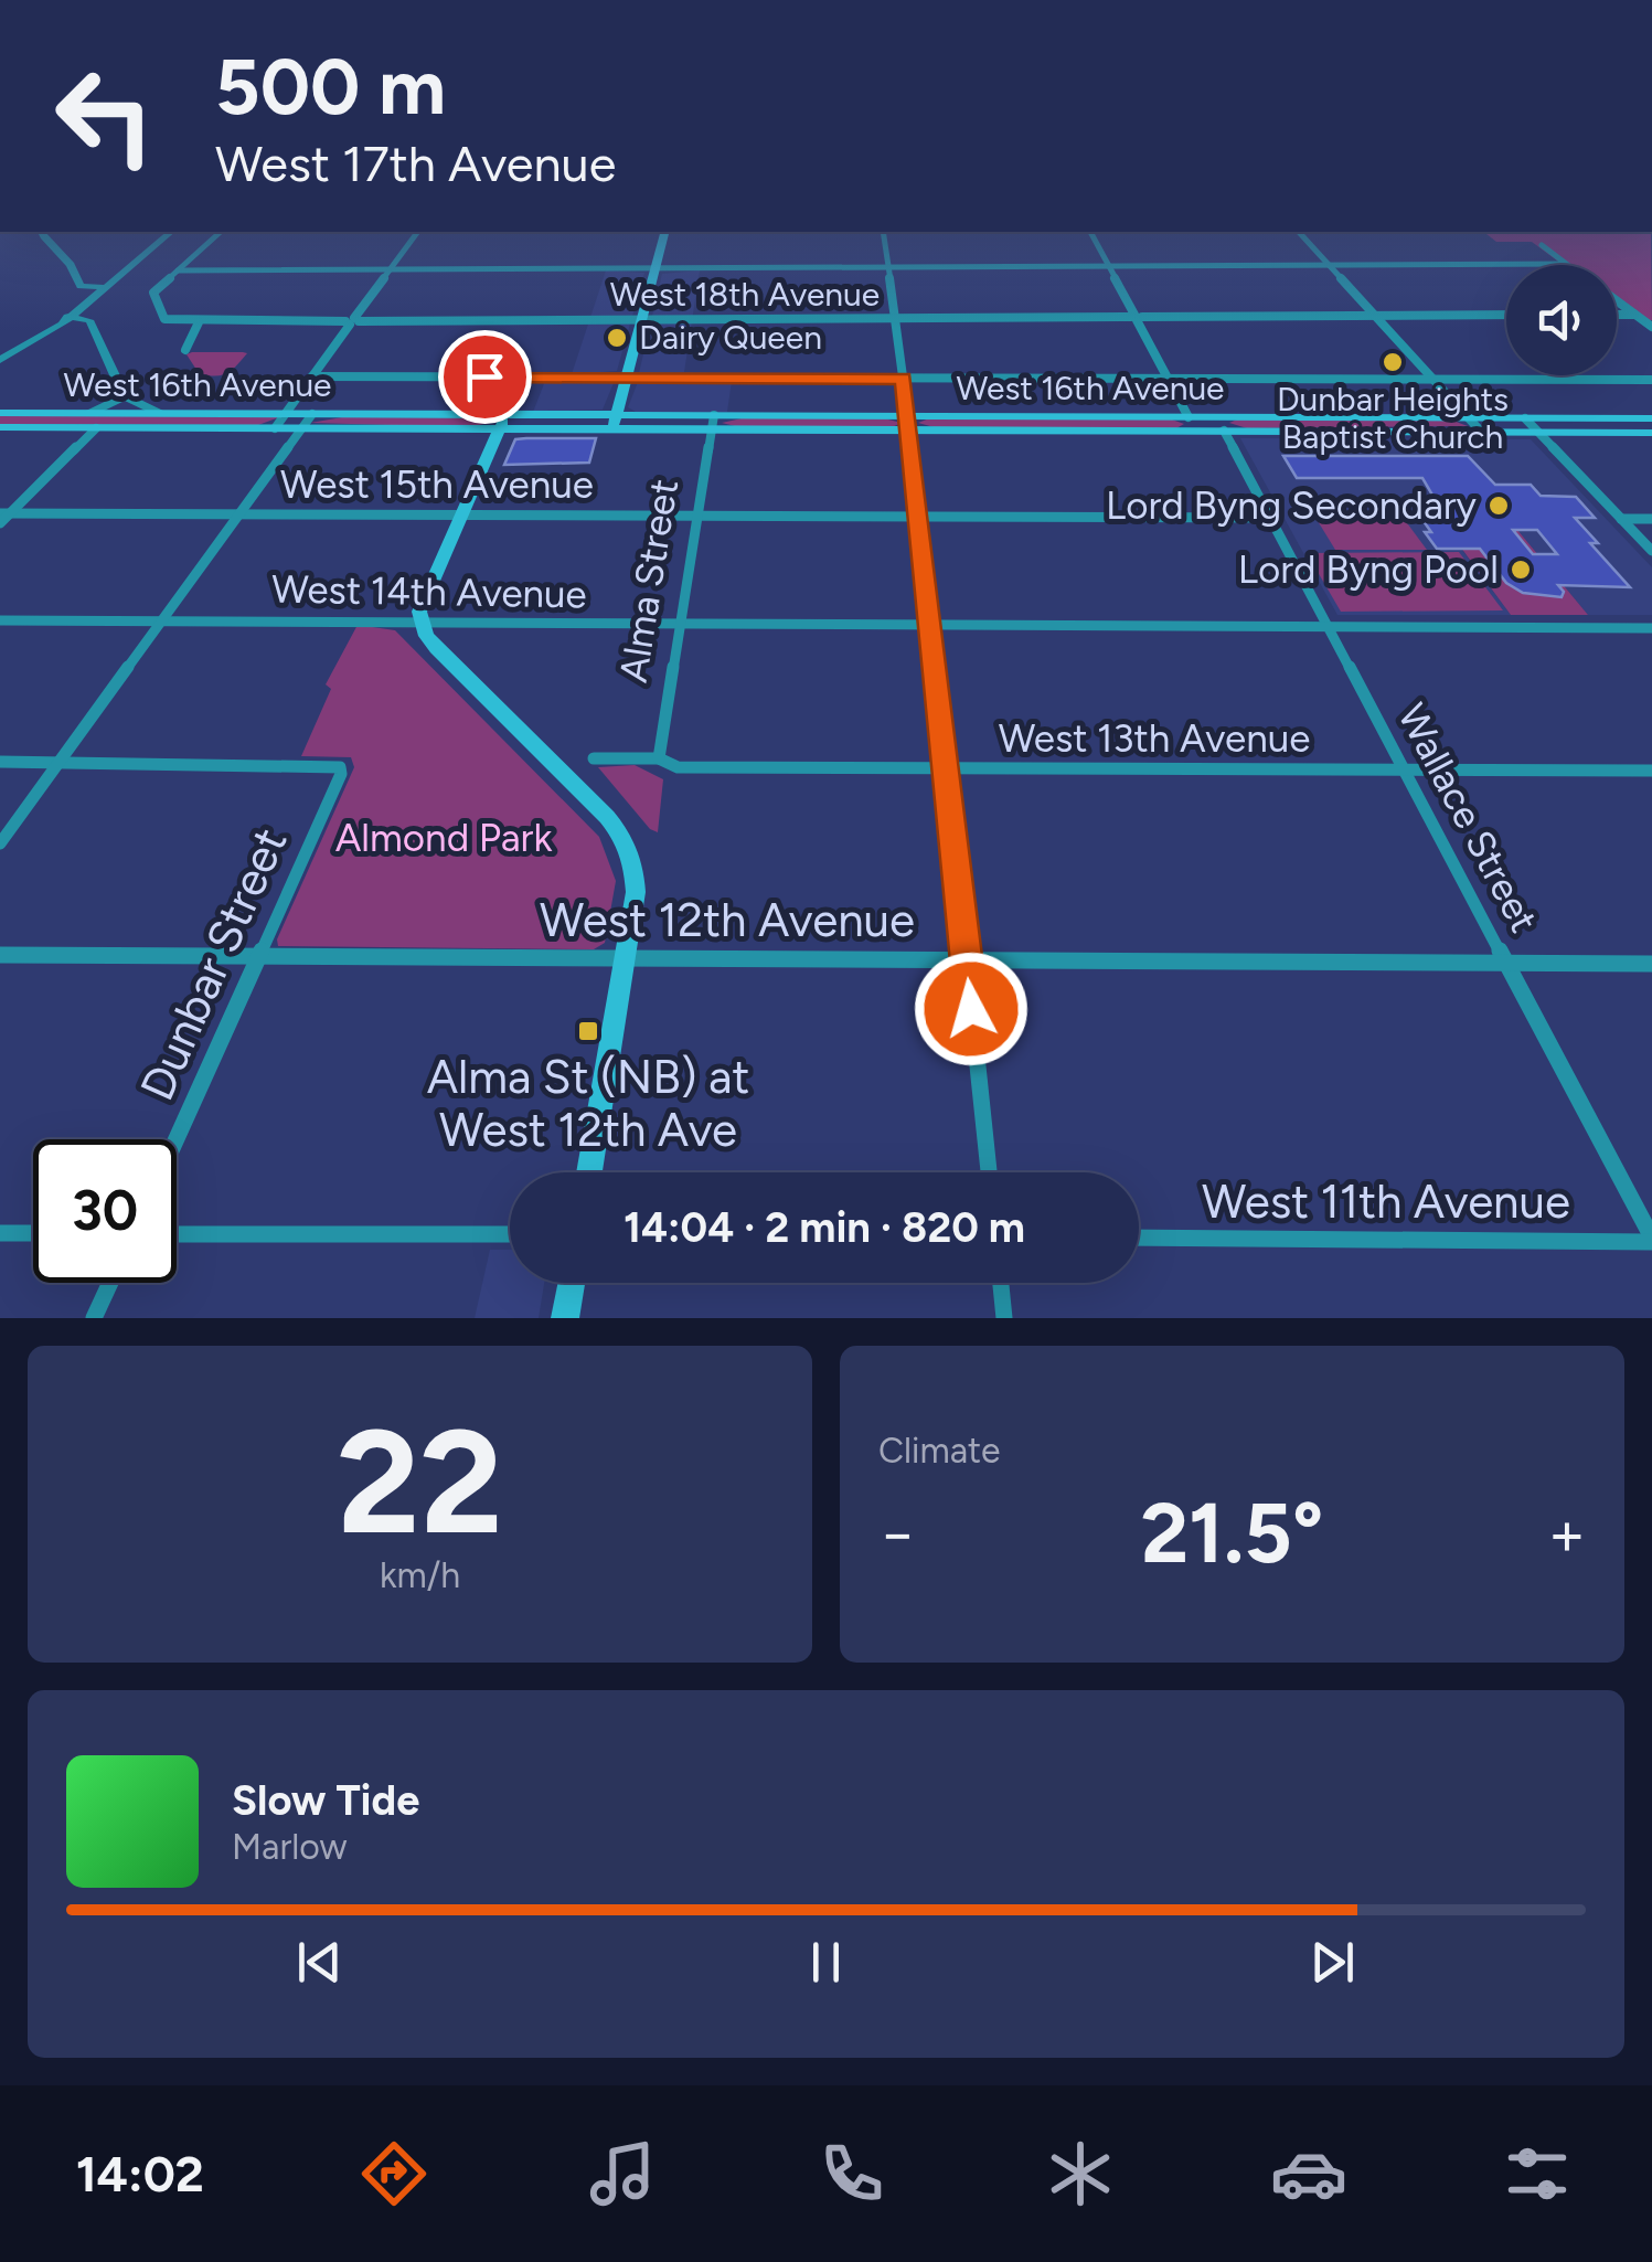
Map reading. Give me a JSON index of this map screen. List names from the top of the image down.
{
  "streets": {
    "main road": ["West 16th Avenue"],
    "street": [
      "West 18th Avenue",
      "West 15th Avenue",
      "Alma Street",
      "West 14th Avenue",
      "West 13th Avenue",
      "Wallace Street",
      "West 12th Avenue",
      "Dunbar Street",
      "West 11th Avenue"
    ]
  },
  "crossings": [
    ["West 16th Avenue", "Alma Street"],
    ["West 16th Avenue", "Wallace Street"],
    ["West 15th Avenue", "Alma Street"],
    ["West 15th Avenue", "Wallace Street"],
    ["Alma Street", "West 14th Avenue"],
    ["Alma Street", "West 13th Avenue"],
    ["West 14th Avenue", "Wallace Street"],
    ["West 13th Avenue", "Wallace Street"],
    ["Wallace Street", "West 12th Avenue"],
    ["Wallace Street", "West 11th Avenue"],
    ["West 12th Avenue", "Dunbar Street"]
  ],
  "parks": ["Almond Park"],
  "places": {
    "other": [
      "Dairy Queen",
      "Dunbar Heights Baptist Church",
      "Lord Byng Secondary",
      "Lord Byng Pool"
    ],
    "transit": ["Alma St (NB) at West 12th Ave"]
  },
  "page": {
    "turn": ["500 m", "West 17th Avenue"],
    "limit": "30",
    "trip": "14:04 · 2 min · 820 m",
    "tile": [
      ["22", "km/h"],
      "Climate"
    ],
    "heat": ["−", "21.5°", "+"],
    "song": ["Slow Tide", "Marlow"],
    "tabs": "14:02"
  }
}
